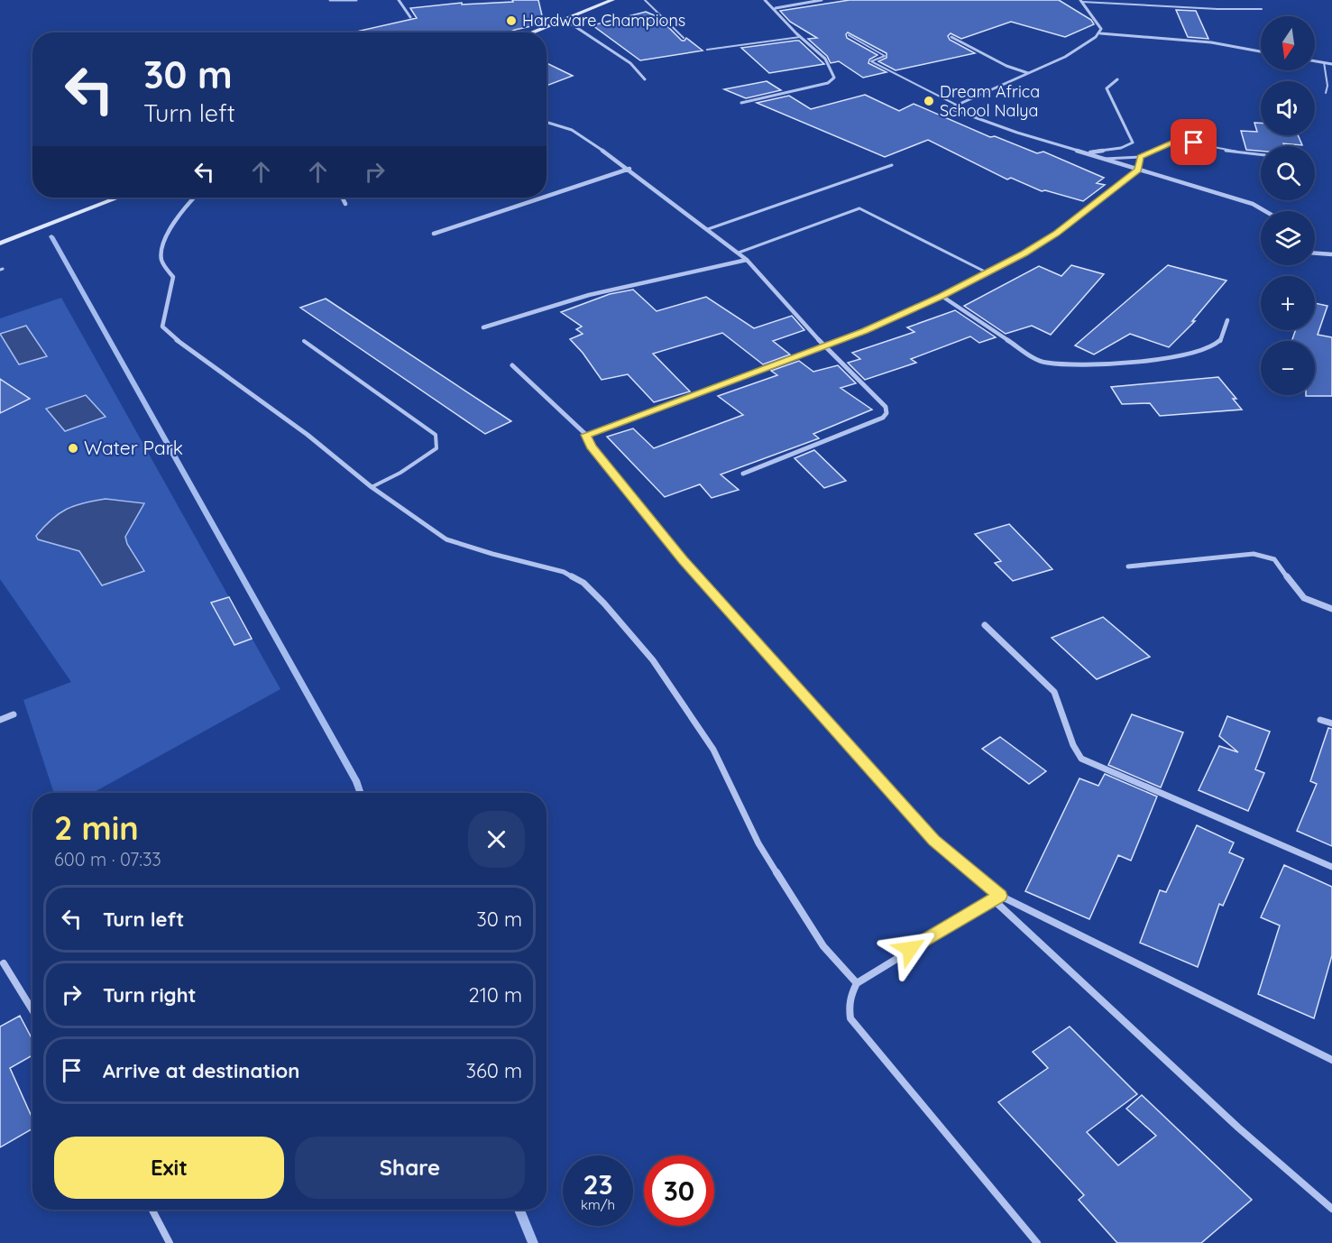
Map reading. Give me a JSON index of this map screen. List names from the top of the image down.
{
  "places": ["Hardware Champions", "Dream Africa School Nalya", "Water Park"],
  "north": "bottom",
  "page": {
    "map_buttons": ["+", "−"],
    "turn": ["30 m", "Turn left"],
    "heading": ["2 min", "600 m · 07:33"],
    "list": [
      {
        "name": "Turn left",
        "value": "30 m"
      },
      {
        "name": "Turn right",
        "value": "210 m"
      },
      {
        "name": "Arrive at destination",
        "value": "360 m"
      }
    ],
    "buttons": ["Exit", "Share"],
    "speed": "23 km/h",
    "limit": "30"
  }
}
